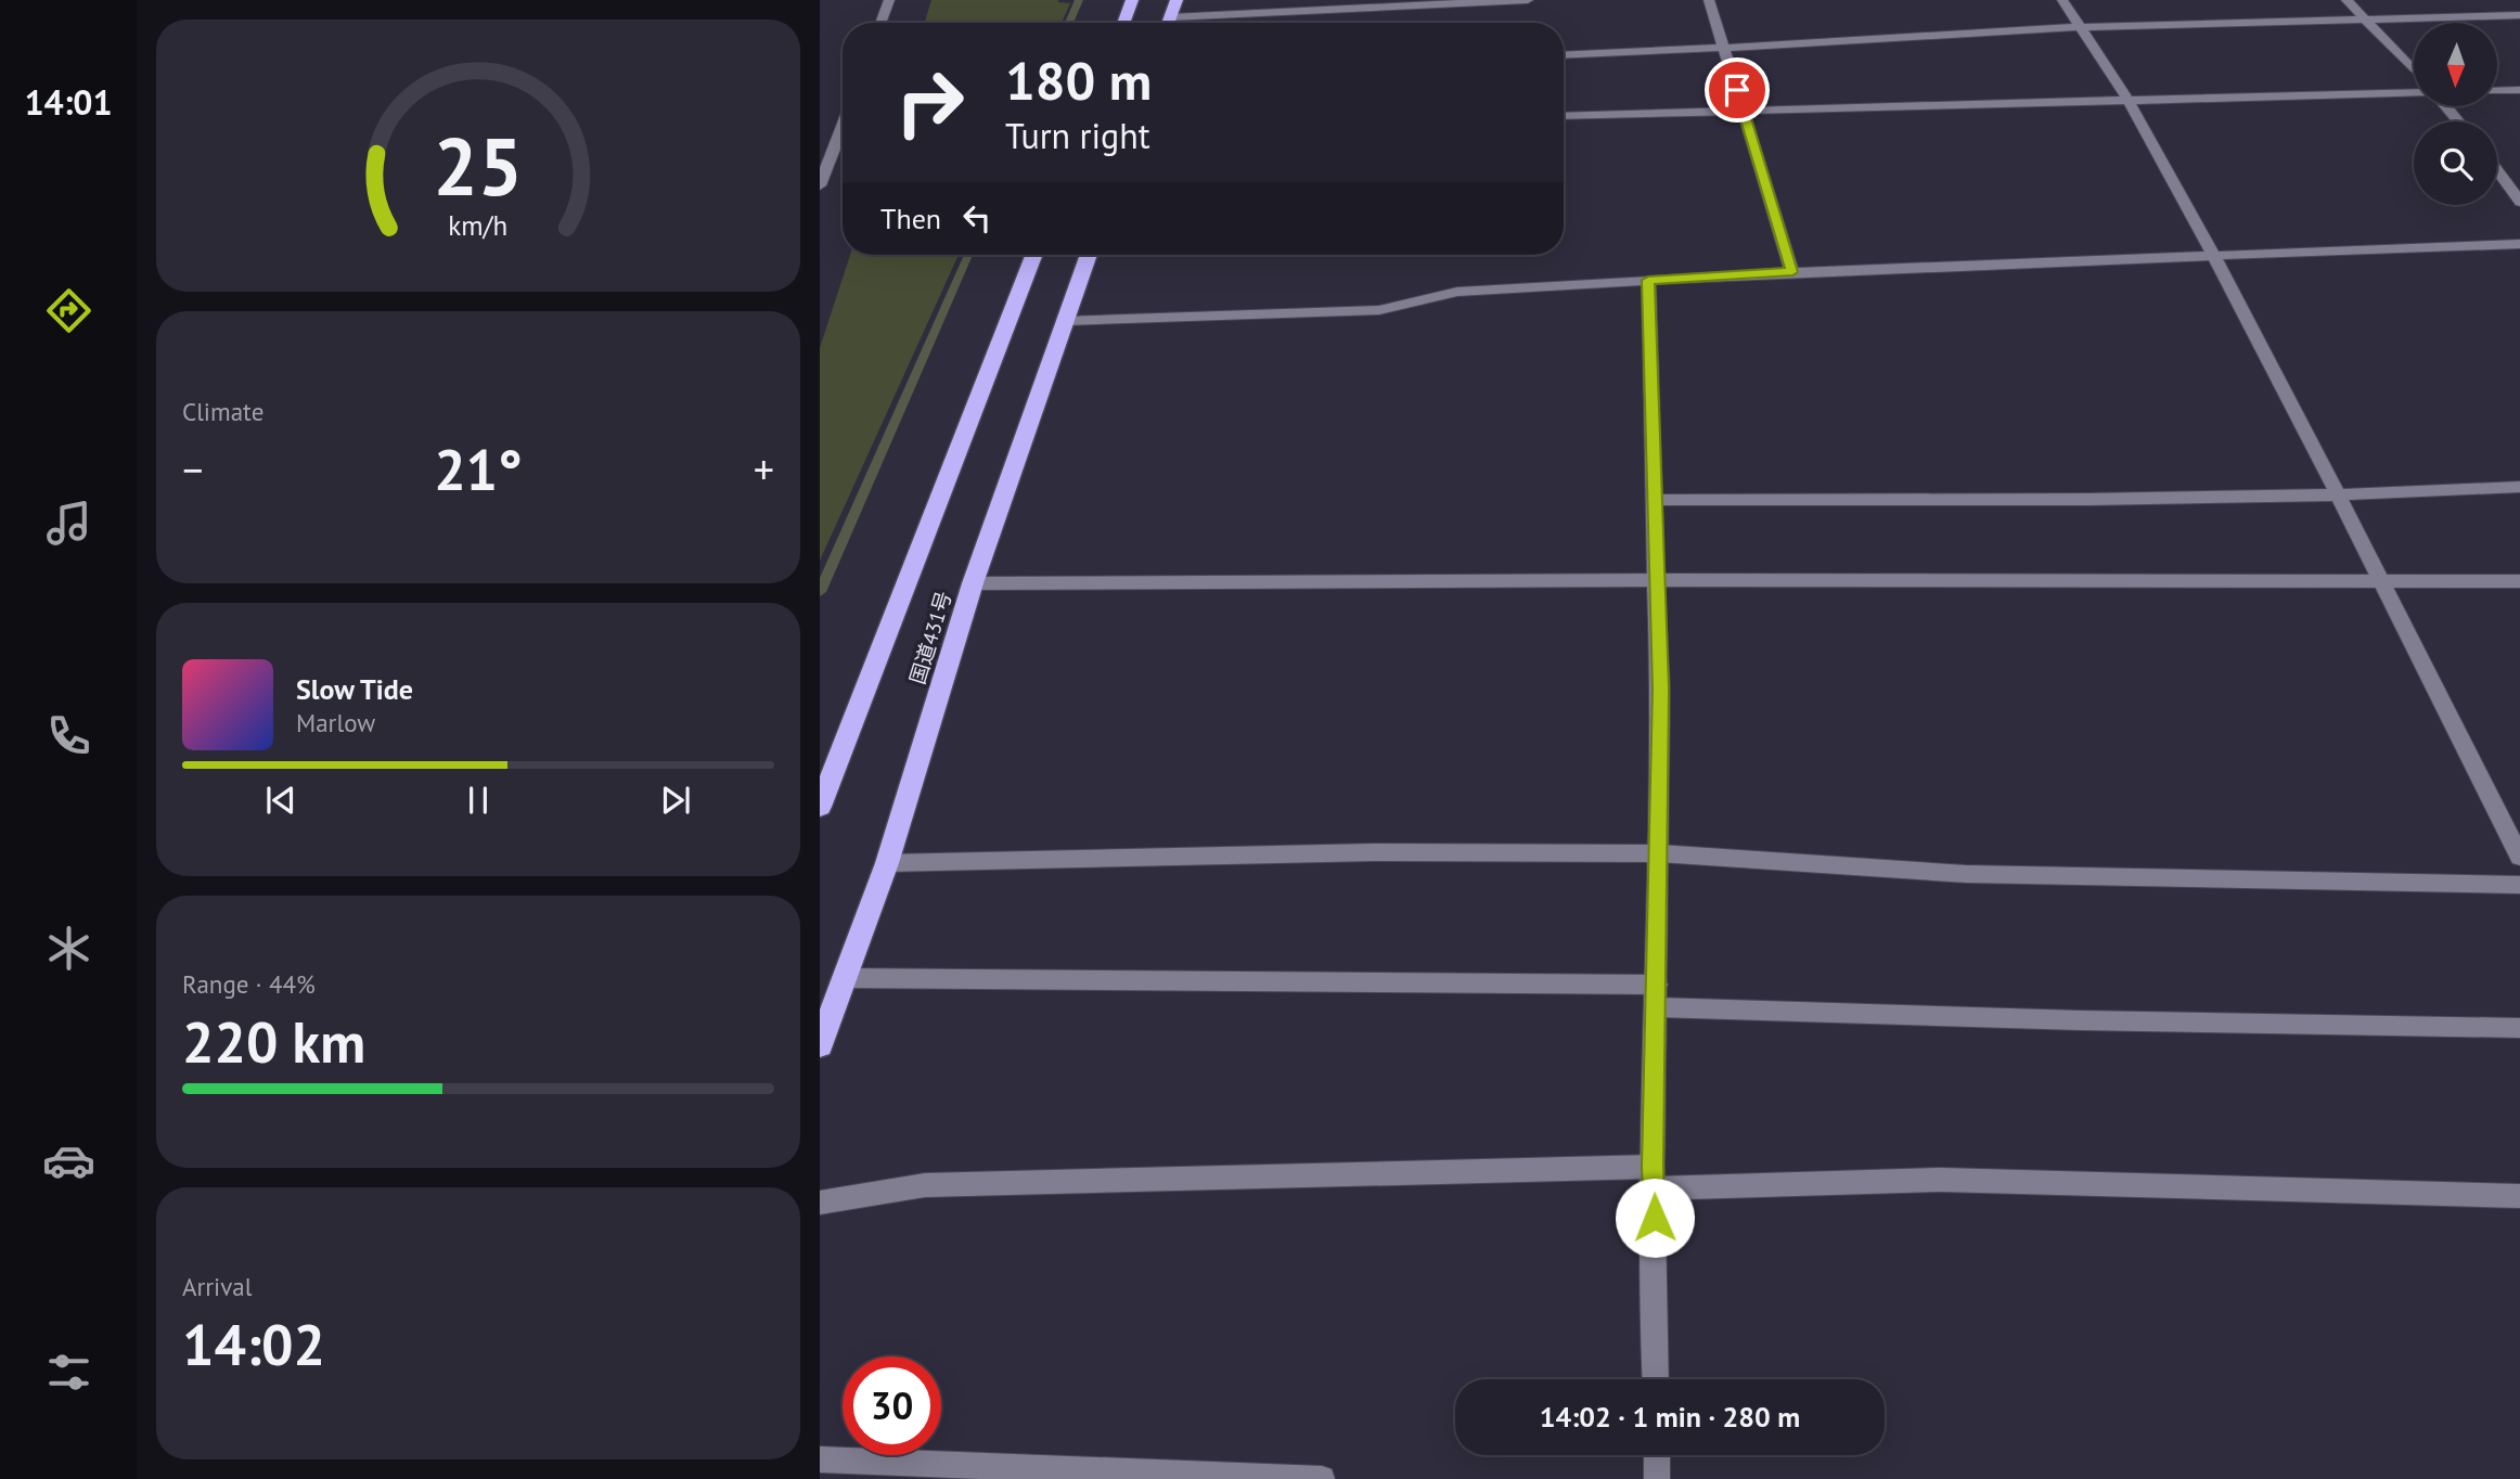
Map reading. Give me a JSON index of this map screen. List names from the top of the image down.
{
  "streets": {
    "highway": ["国道431号"]
  },
  "north": "bottom",
  "page": {
    "tabs": "14:01",
    "turn": ["180 m", "Turn right"],
    "then": "Then",
    "tile": [
      "Climate",
      ["Range · 44%", "220 km"],
      ["Arrival", "14:02"]
    ],
    "heat": ["−", "21°", "+"],
    "song": ["Slow Tide", "Marlow"],
    "limit": "30",
    "trip": "14:02 · 1 min · 280 m",
    "gauge": ["25", "km/h"]
  }
}
